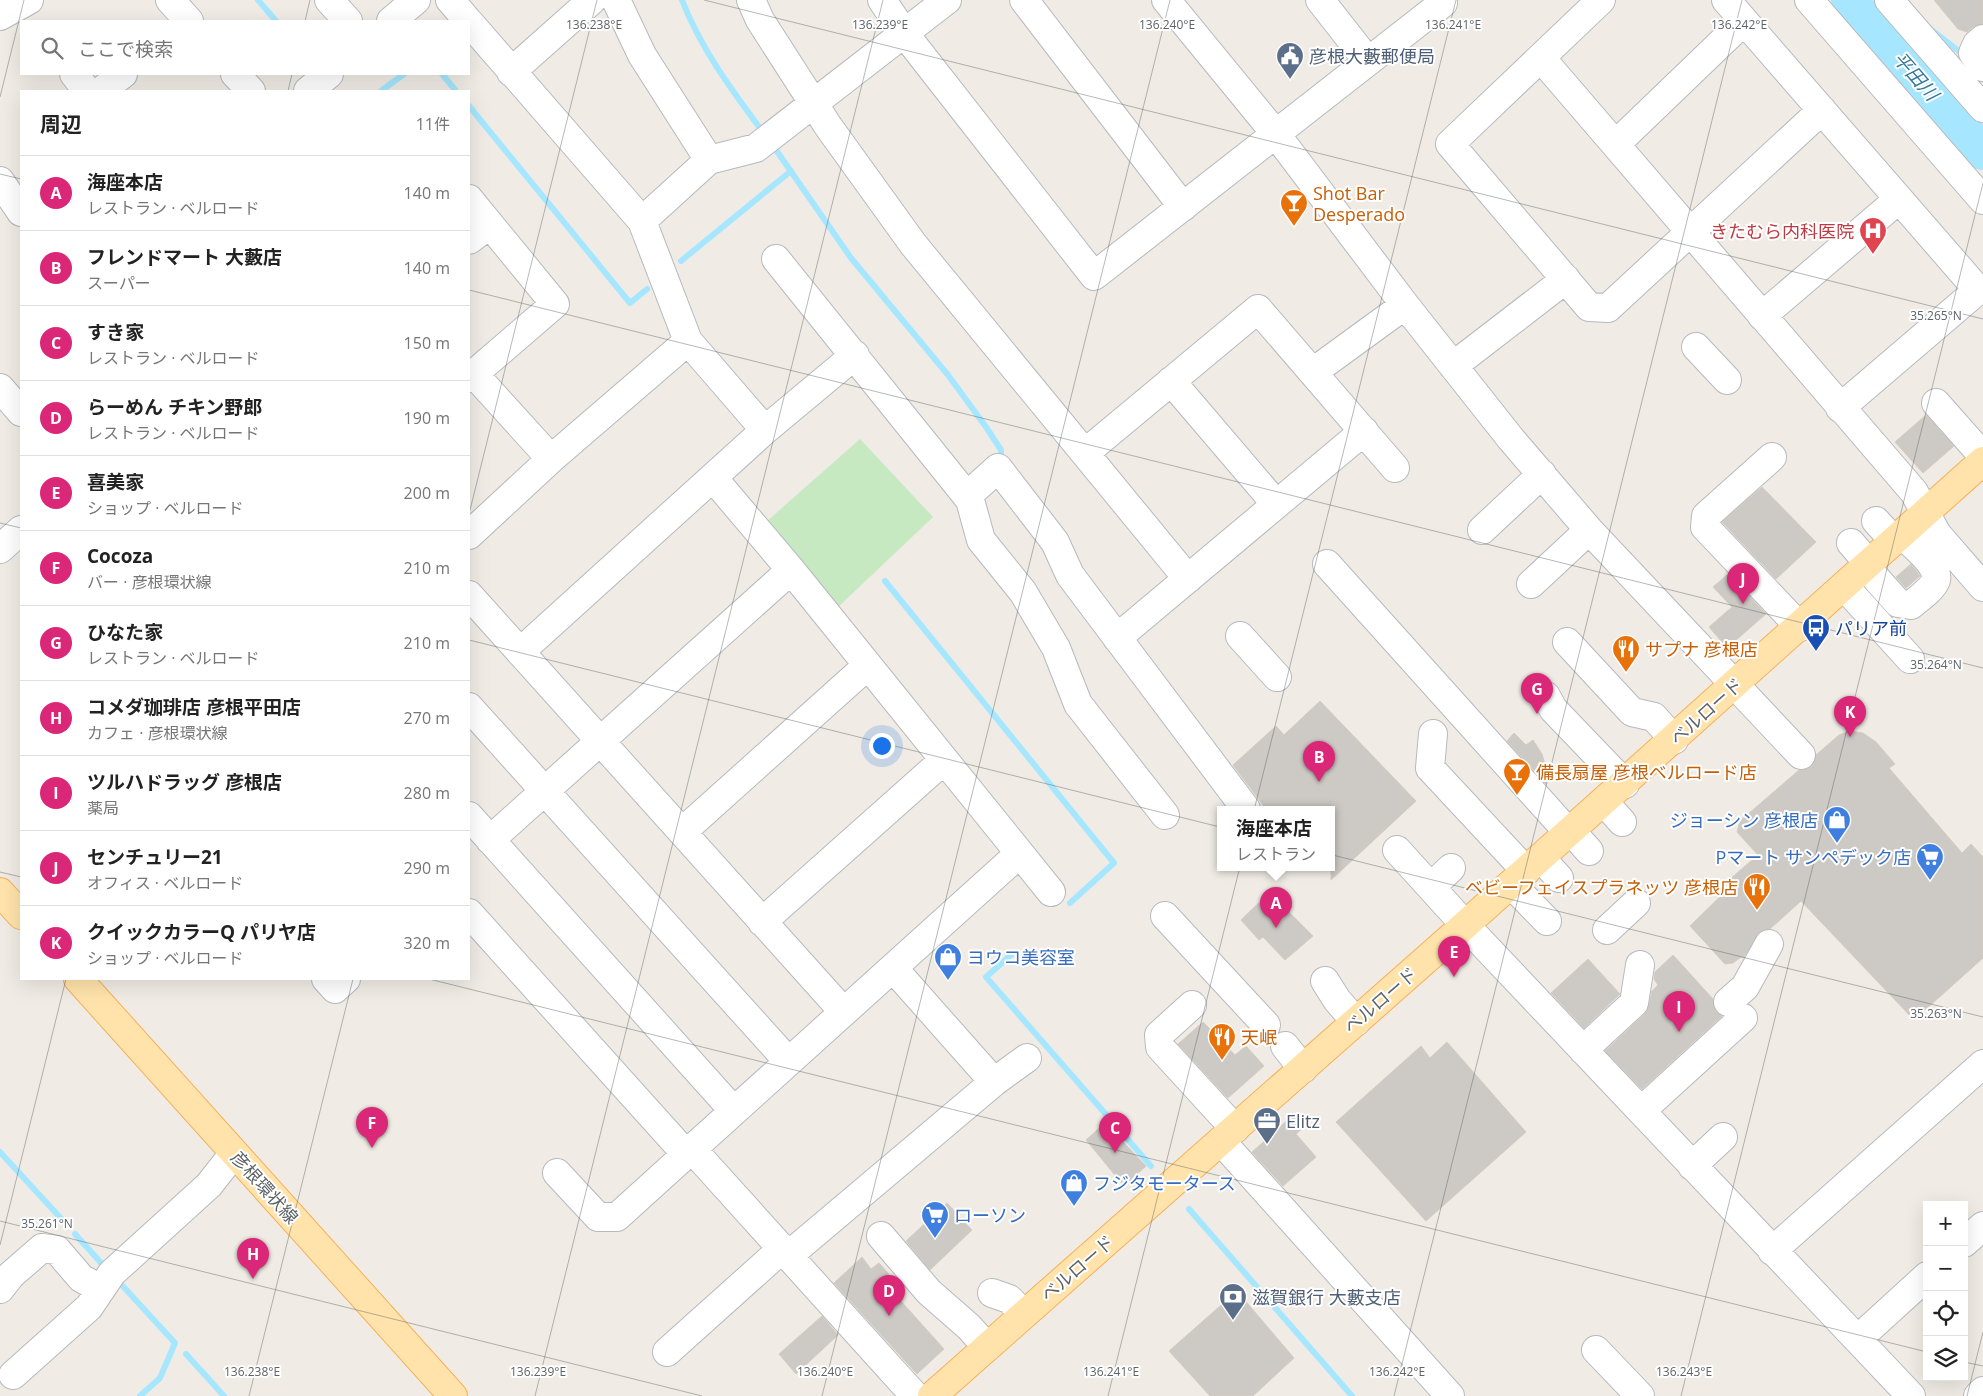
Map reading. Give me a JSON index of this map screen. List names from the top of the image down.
{
  "streets": {
    "main road": ["ベルロード", "彦根環状線"]
  },
  "water": ["平田川"],
  "places": {
    "public building": ["彦根大藪郵便局"],
    "bar": ["Shot Bar Desperado", "備長扇屋 彦根ベルロード店"],
    "hospital": ["きたむら内科医院"],
    "bus stop": ["パリア前"],
    "restaurant": ["サプナ 彦根店", "ベビーフェイスプラネッツ 彦根店", "天岷"],
    "shop": ["ジョーシン 彦根店", "ヨウコ美容室", "フジタモータース"],
    "supermarket": ["Pマート サンペデック店", "ローソン"],
    "office": ["Elitz"],
    "bank": ["滋賀銀行 大藪支店"]
  },
  "page": {
    "search": "ここで検索",
    "heading": ["周辺", "11件"],
    "list": [
      {
        "mark": "A",
        "name": "海座本店",
        "note": "レストラン · ベルロード",
        "value": "140 m"
      },
      {
        "mark": "B",
        "name": "フレンドマート 大藪店",
        "note": "スーパー",
        "value": "140 m"
      },
      {
        "mark": "C",
        "name": "すき家",
        "note": "レストラン · ベルロード",
        "value": "150 m"
      },
      {
        "mark": "D",
        "name": "らーめん チキン野郎",
        "note": "レストラン · ベルロード",
        "value": "190 m"
      },
      {
        "mark": "E",
        "name": "喜美家",
        "note": "ショップ · ベルロード",
        "value": "200 m"
      },
      {
        "mark": "F",
        "name": "Cocoza",
        "note": "バー · 彦根環状線",
        "value": "210 m"
      },
      {
        "mark": "G",
        "name": "ひなた家",
        "note": "レストラン · ベルロード",
        "value": "210 m"
      },
      {
        "mark": "H",
        "name": "コメダ珈琲店 彦根平田店",
        "note": "カフェ · 彦根環状線",
        "value": "270 m"
      },
      {
        "mark": "I",
        "name": "ツルハドラッグ 彦根店",
        "note": "薬局",
        "value": "280 m"
      },
      {
        "mark": "J",
        "name": "センチュリー21",
        "note": "オフィス · ベルロード",
        "value": "290 m"
      },
      {
        "mark": "K",
        "name": "クイックカラーQ パリヤ店",
        "note": "ショップ · ベルロード",
        "value": "320 m"
      }
    ],
    "pins": [
      "J",
      "G",
      "K",
      "B",
      "A",
      "E",
      "I",
      "F",
      "C",
      "H",
      "D"
    ],
    "popup": ["海座本店", "レストラン"],
    "map_buttons": ["+", "−"]
  },
  "coordinates": [
    "136.238°E",
    "136.239°E",
    "136.240°E",
    "136.241°E",
    "136.242°E",
    "35.265°N",
    "35.264°N",
    "35.263°N",
    "35.261°N",
    "136.243°E"
  ]
}
